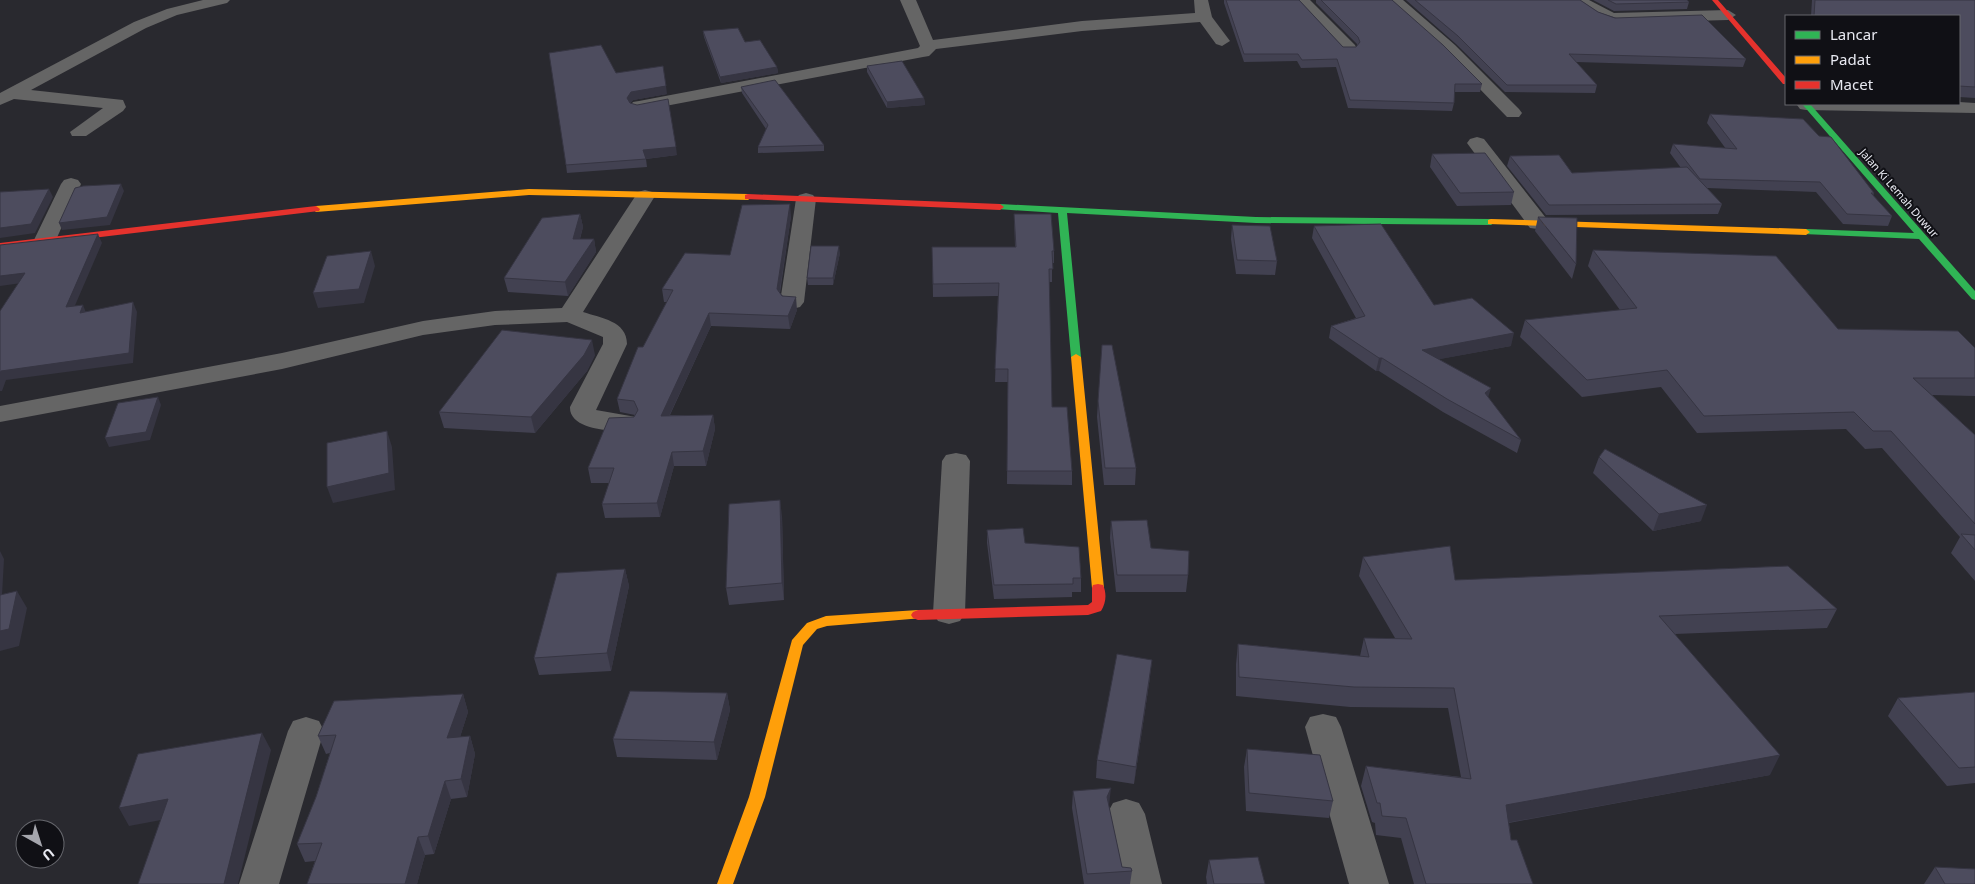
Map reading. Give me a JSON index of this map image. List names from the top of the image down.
{
  "streets": {
    "street": ["Jalan Ki Lemah Duwur"]
  },
  "legend": ["Lancar", "Padat", "Macet"],
  "north": "bottom right"
}
